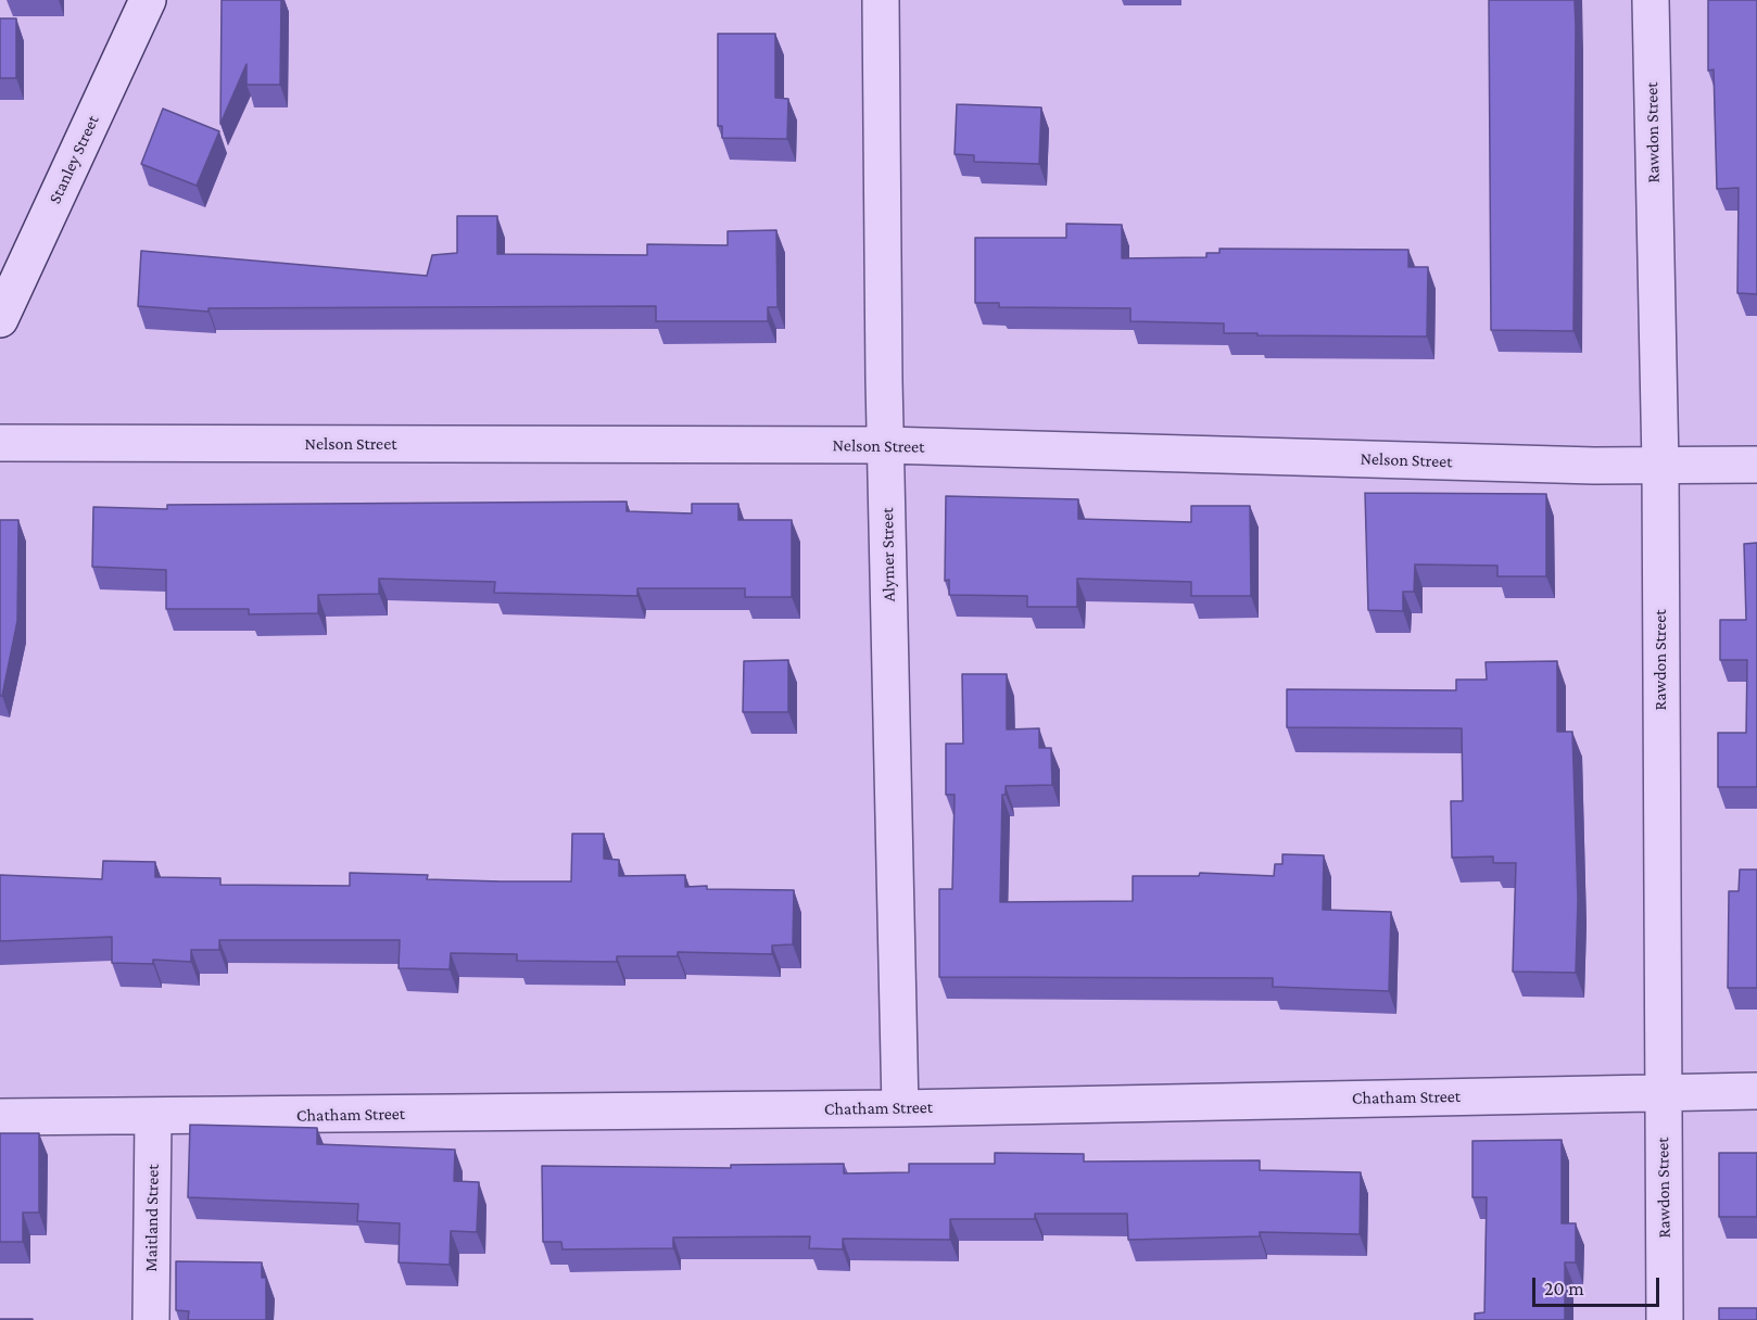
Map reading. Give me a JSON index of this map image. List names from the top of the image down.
{
  "streets": {
    "street": [
      "Rawdon Street",
      "Stanley Street",
      "Nelson Street",
      "Alymer Street",
      "Chatham Street",
      "Maitland Street"
    ]
  },
  "crossings": [
    ["Rawdon Street", "Nelson Street"],
    ["Rawdon Street", "Chatham Street"],
    ["Nelson Street", "Alymer Street"],
    ["Alymer Street", "Chatham Street"],
    ["Chatham Street", "Maitland Street"]
  ],
  "scale_bar": "20 m"
}
